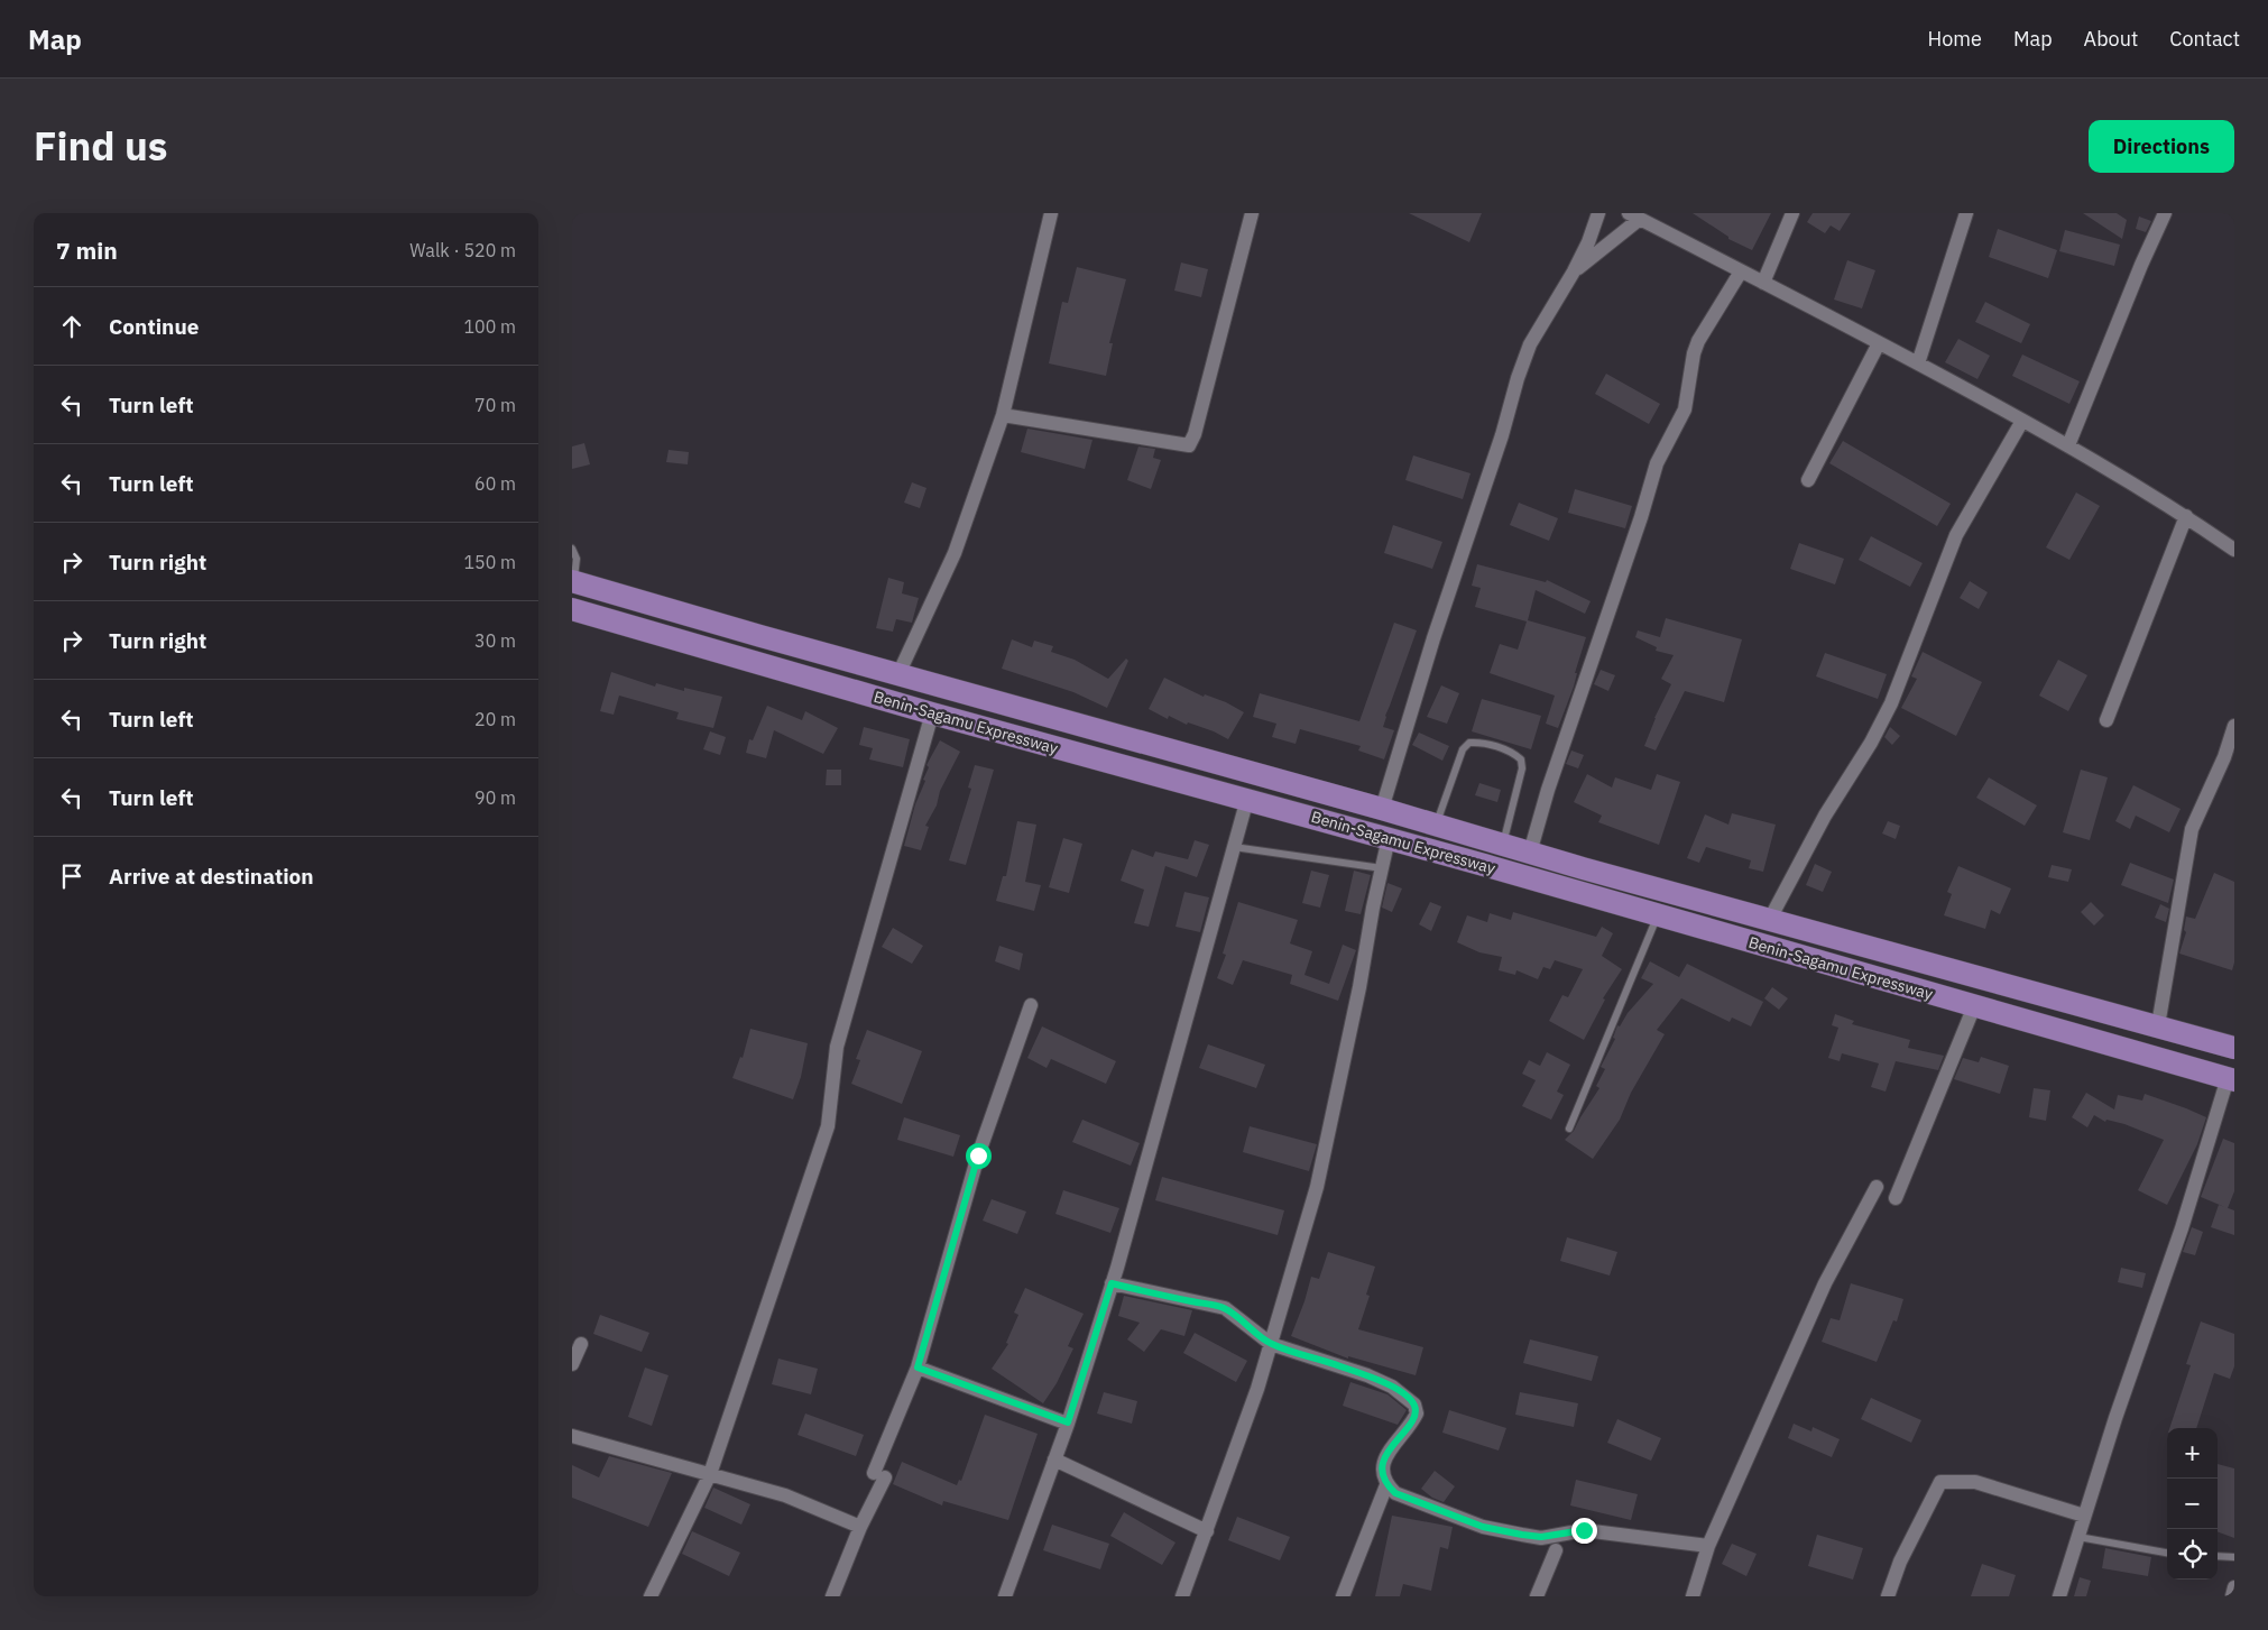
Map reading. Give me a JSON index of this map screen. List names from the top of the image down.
{
  "streets": {
    "highway": ["Benin-Sagamu Expressway"]
  },
  "page": {
    "header": "Map",
    "nav": [
      "Home",
      "Map",
      "About",
      "Contact"
    ],
    "title": "Find us",
    "buttons": "Directions",
    "heading": ["7 min", "Walk · 520 m"],
    "list": [
      ["Continue", "100 m"],
      ["Turn left", "70 m"],
      ["Turn left", "60 m"],
      ["Turn right", "150 m"],
      ["Turn right", "30 m"],
      ["Turn left", "20 m"],
      ["Turn left", "90 m"],
      "Arrive at destination"
    ],
    "map_buttons": ["+", "−"]
  }
}
